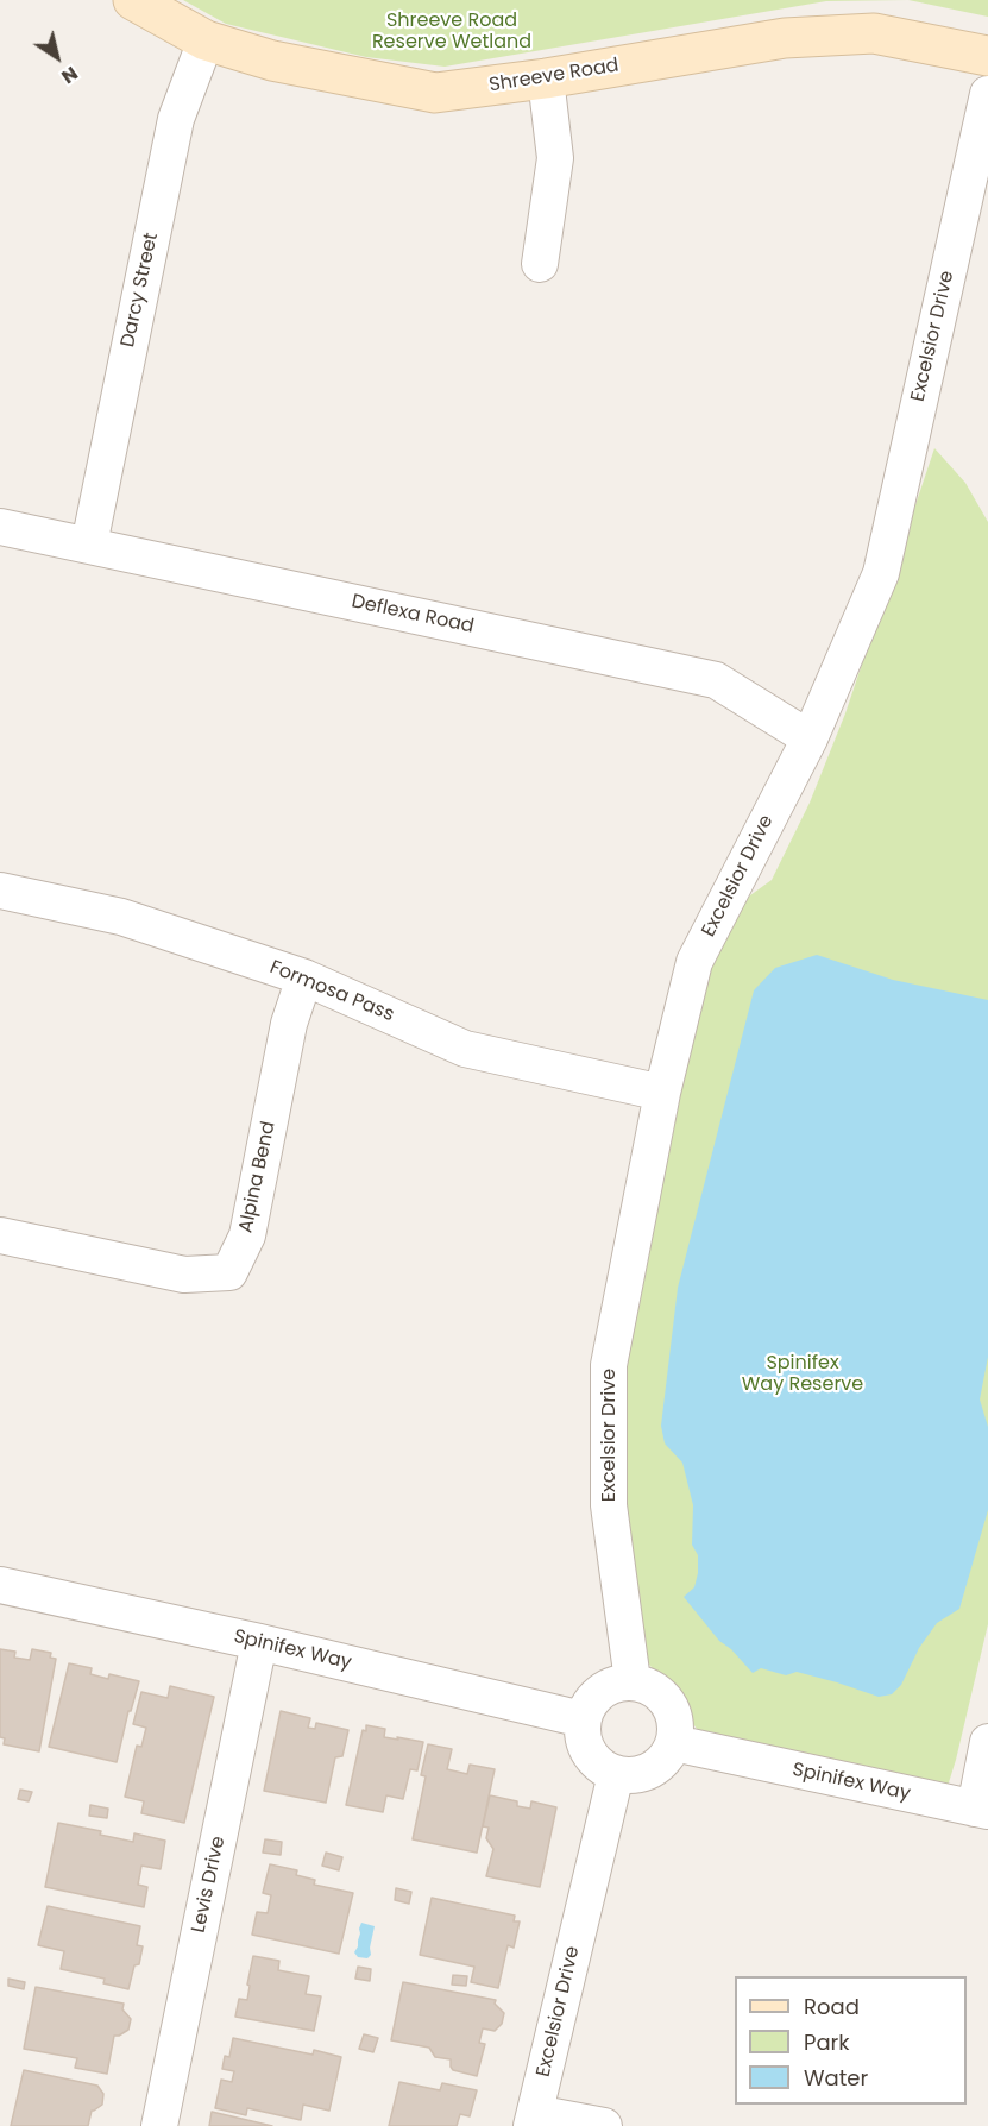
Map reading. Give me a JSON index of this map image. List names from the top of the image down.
{
  "streets": {
    "street": [
      "Shreeve Road",
      "Darcy Street",
      "Excelsior Drive",
      "Deflexa Road",
      "Formosa Pass",
      "Alpina Bend",
      "Spinifex Way",
      "Levis Drive"
    ]
  },
  "crossings": [
    ["Shreeve Road", "Darcy Street"],
    ["Darcy Street", "Deflexa Road"],
    ["Excelsior Drive", "Deflexa Road"],
    ["Excelsior Drive", "Formosa Pass"],
    ["Excelsior Drive", "Spinifex Way"],
    ["Formosa Pass", "Alpina Bend"],
    ["Spinifex Way", "Levis Drive"]
  ],
  "parks": ["Shreeve Road Reserve Wetland", "Spinifex Way Reserve"],
  "legend": ["Road", "Park", "Water"],
  "north": "bottom right"
}
